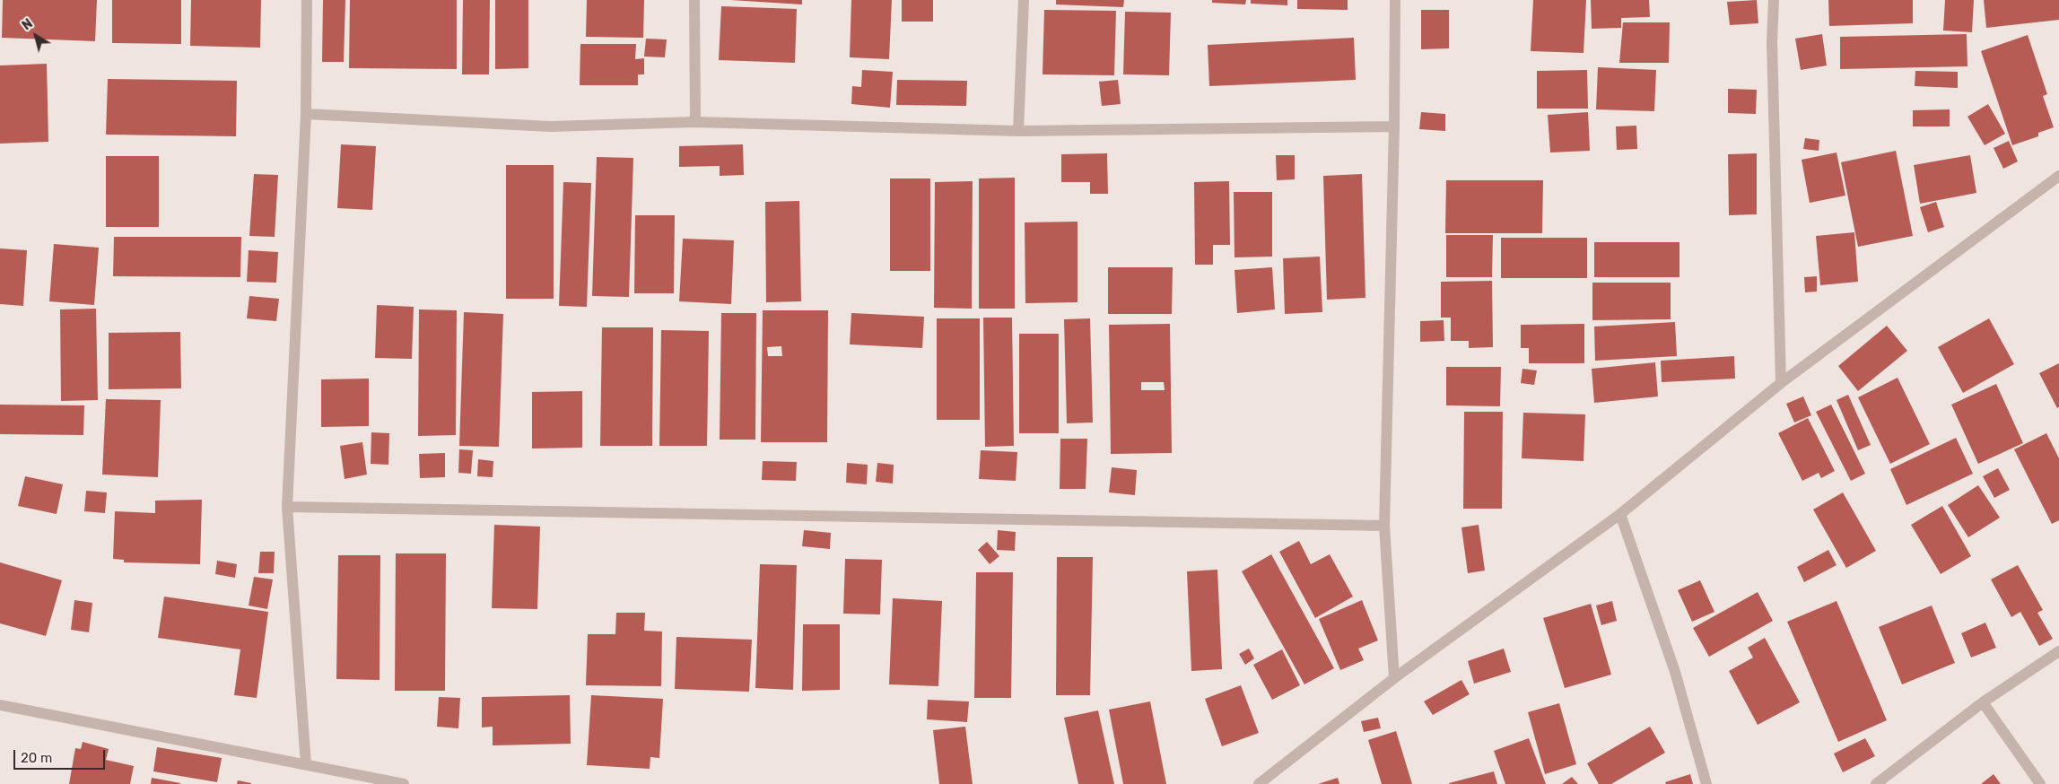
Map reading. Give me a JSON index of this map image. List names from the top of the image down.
{
  "scale_bar": "20 m",
  "north": "top left"
}
